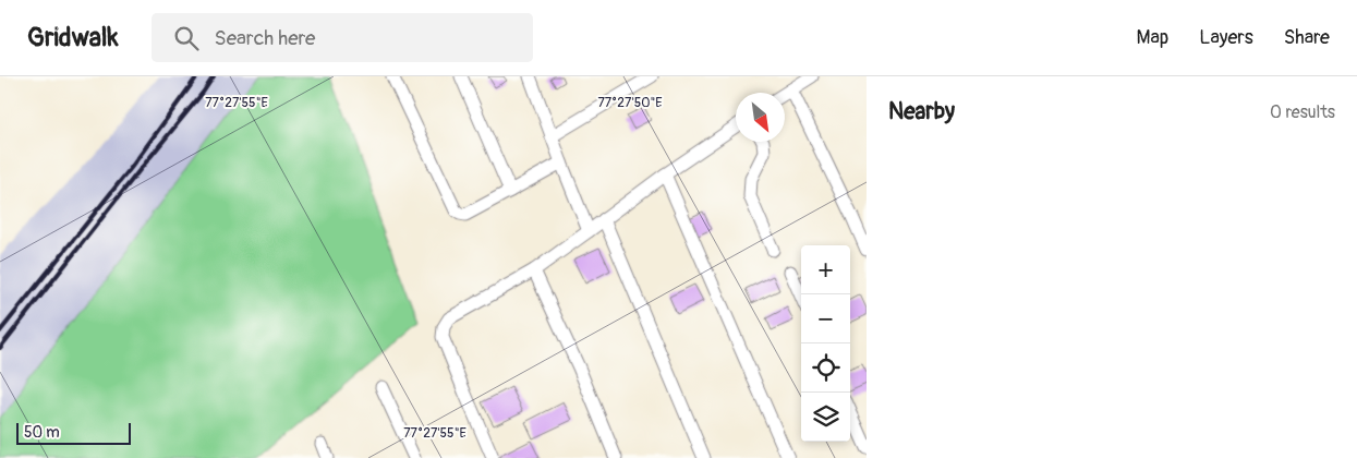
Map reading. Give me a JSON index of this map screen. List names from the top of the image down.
{
  "scale_bar": "50 m",
  "north": "bottom right",
  "page": {
    "header": "Gridwalk",
    "search": "Search here",
    "nav": ["Map", "Layers", "Share"],
    "heading": ["Nearby", "0 results"],
    "map_buttons": ["+", "−"],
    "scale": "50 m"
  },
  "coordinates": ["77°27'55\"E", "77°27'50\"E"]
}
